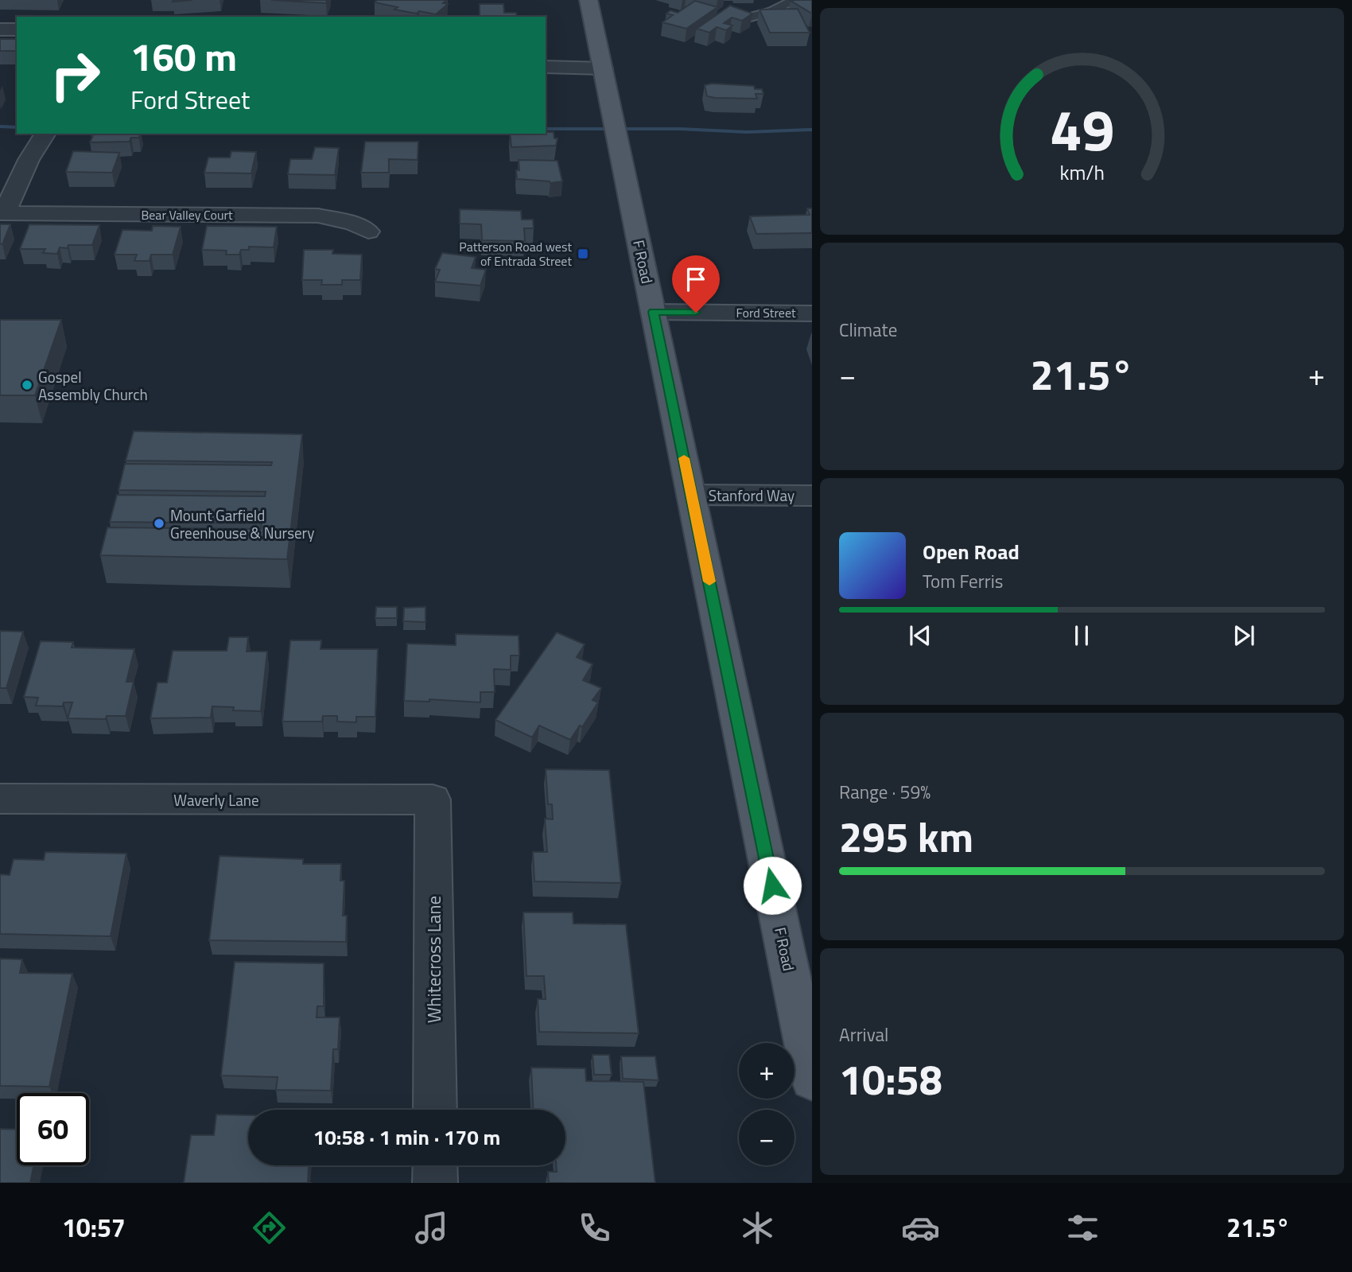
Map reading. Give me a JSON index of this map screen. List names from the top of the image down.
{
  "streets": {
    "main road": ["F Road"],
    "street": [
      "Bear Valley Court",
      "Ford Street",
      "Stanford Way",
      "Waverly Lane",
      "Whitecross Lane"
    ]
  },
  "crossings": [
    ["F Road", "Ford Street"],
    ["F Road", "Stanford Way"],
    ["Waverly Lane", "Whitecross Lane"]
  ],
  "places": {
    "transit": ["Patterson Road west of Entrada Street"],
    "other": ["Gospel Assembly Church", "Mount Garfield Greenhouse & Nursery"]
  },
  "page": {
    "turn": ["160 m", "Ford Street"],
    "tile": [
      "Climate",
      ["Range · 59%", "295 km"],
      ["Arrival", "10:58"]
    ],
    "heat": ["−", "21.5°", "+"],
    "song": ["Open Road", "Tom Ferris"],
    "map_buttons": ["+", "−"],
    "limit": "60",
    "trip": "10:58 · 1 min · 170 m",
    "tabs": ["10:57", "21.5°"],
    "gauge": ["49", "km/h"]
  }
}
